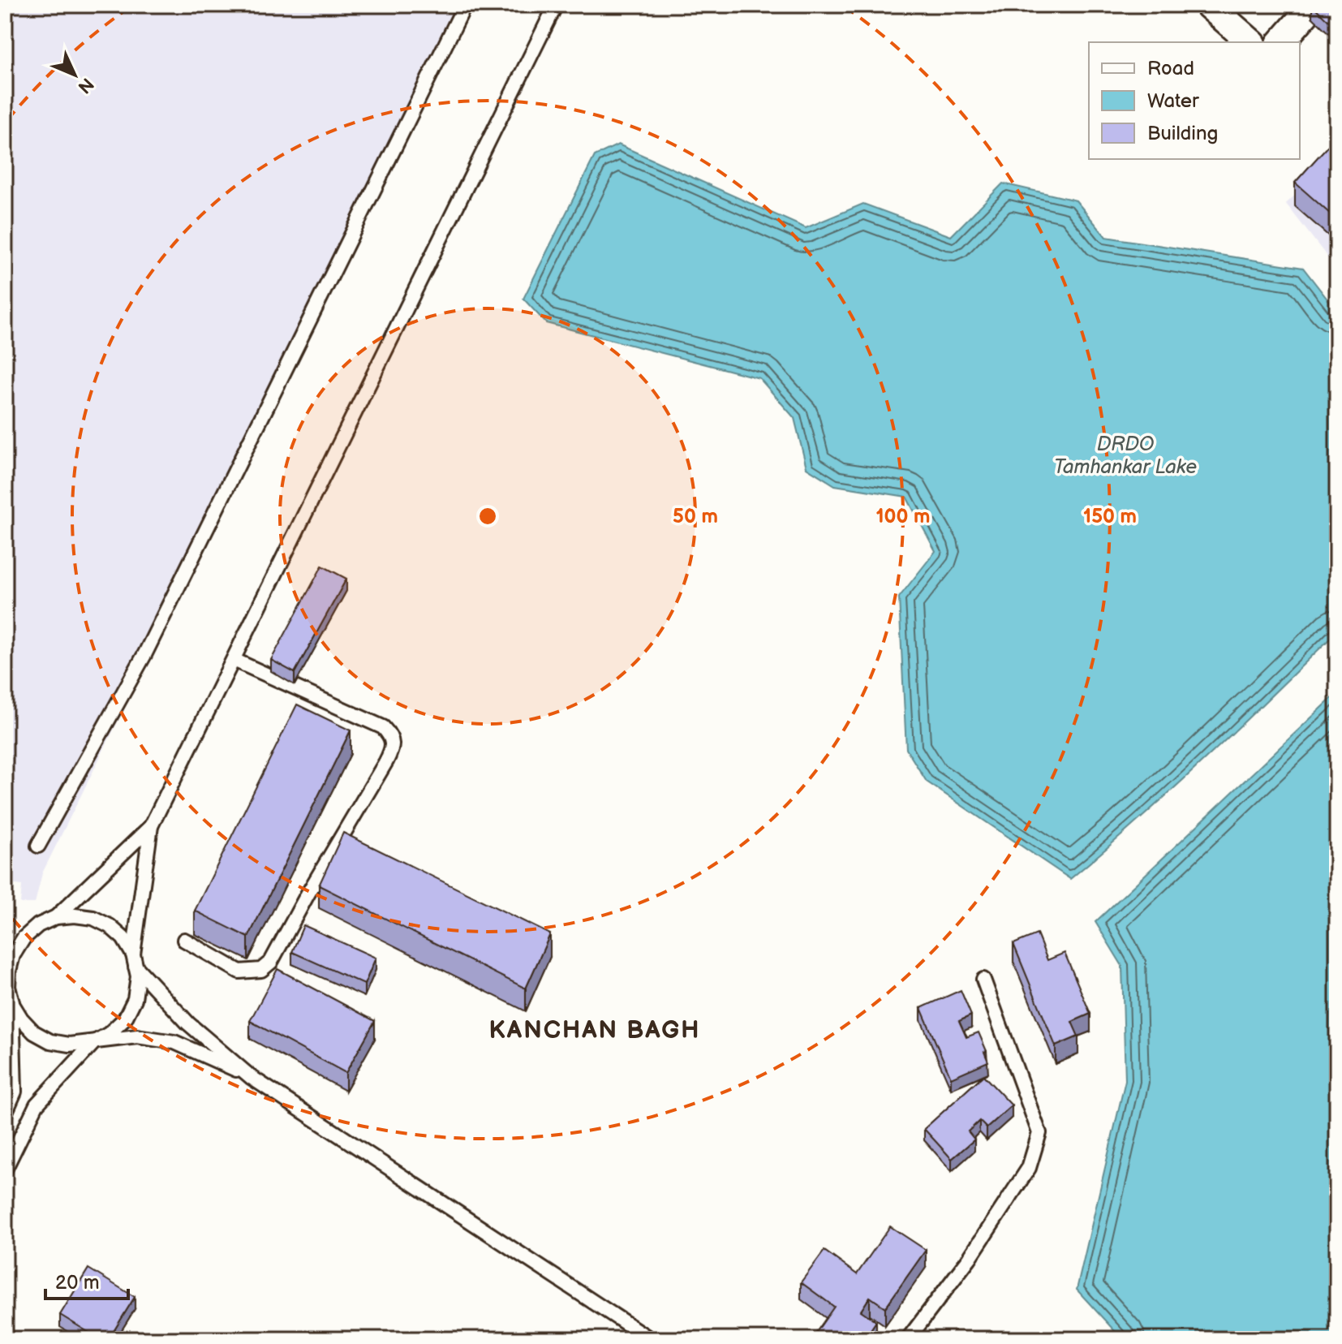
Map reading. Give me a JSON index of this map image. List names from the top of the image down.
{
  "districts": ["KANCHAN BAGH"],
  "water": ["DRDO Tamhankar Lake"],
  "legend": ["Road", "Water", "Building"],
  "scale_bar": "20 m",
  "north": "bottom right",
  "rings": ["50 m", "100 m", "150 m"]
}
